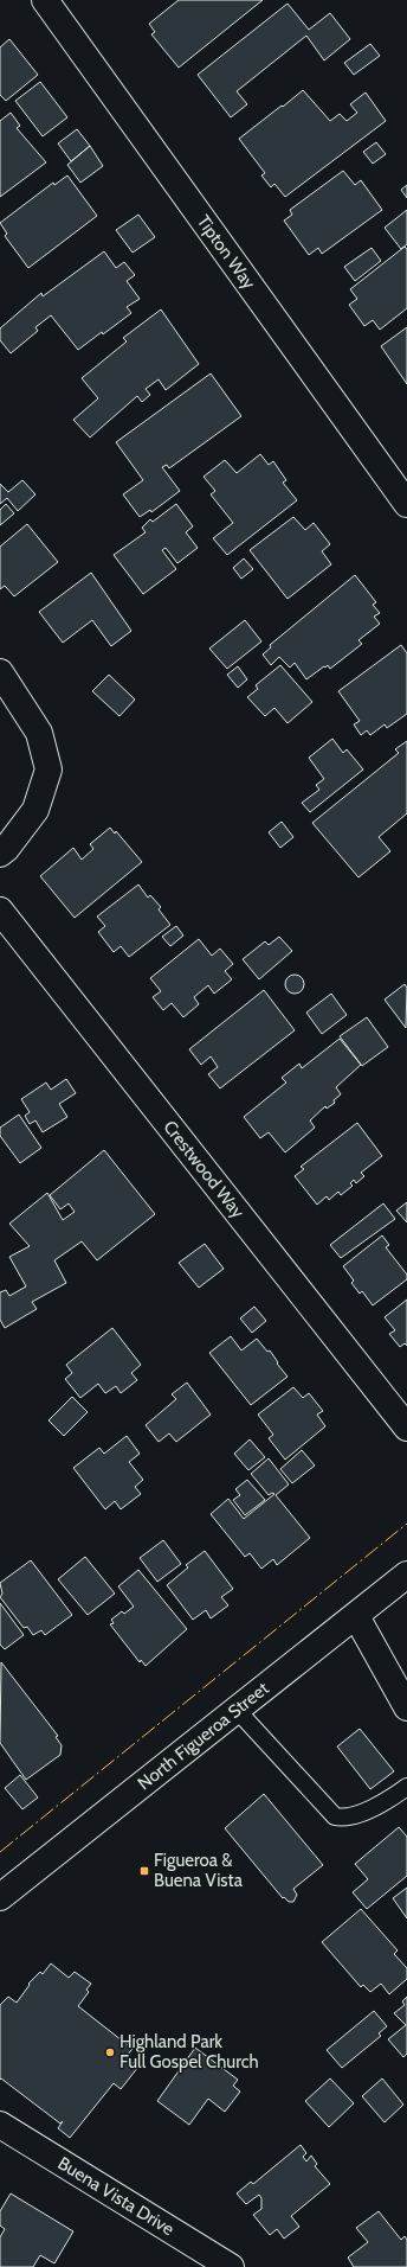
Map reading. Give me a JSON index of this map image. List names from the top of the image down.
{
  "streets": {
    "street": [
      "Tipton Way",
      "Crestwood Way",
      "North Figueroa Street",
      "Buena Vista Drive"
    ]
  },
  "places": {
    "transit": ["Figueroa & Buena Vista"],
    "other": ["Highland Park Full Gospel Church"]
  }
}
